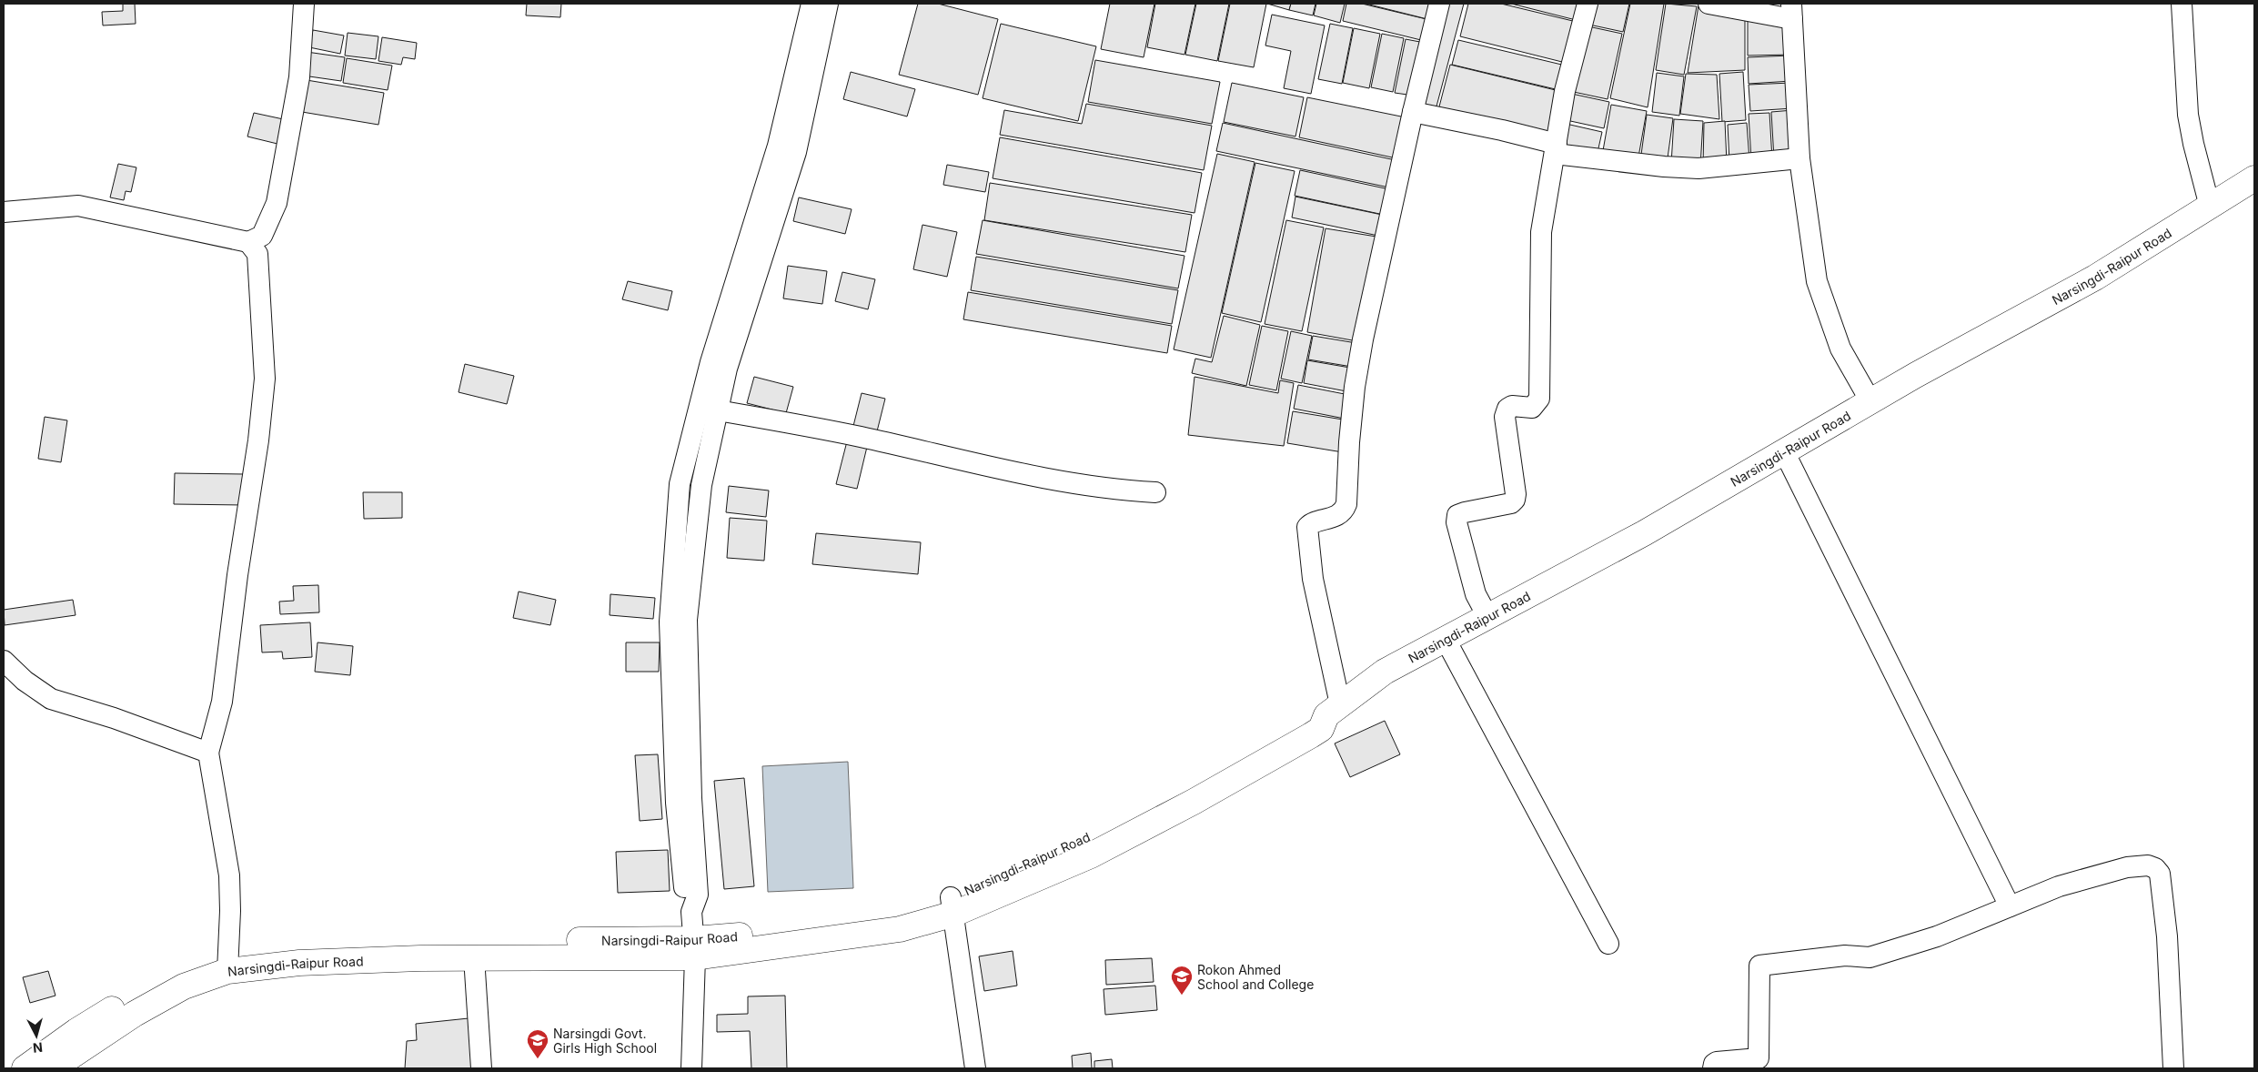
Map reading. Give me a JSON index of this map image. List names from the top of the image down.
{
  "streets": {
    "main road": ["Narsingdi-Raipur Road"]
  },
  "places": {
    "school or university": ["Rokon Ahmed School and College", "Narsingdi Govt. Girls High School"]
  },
  "north": "bottom"
}
